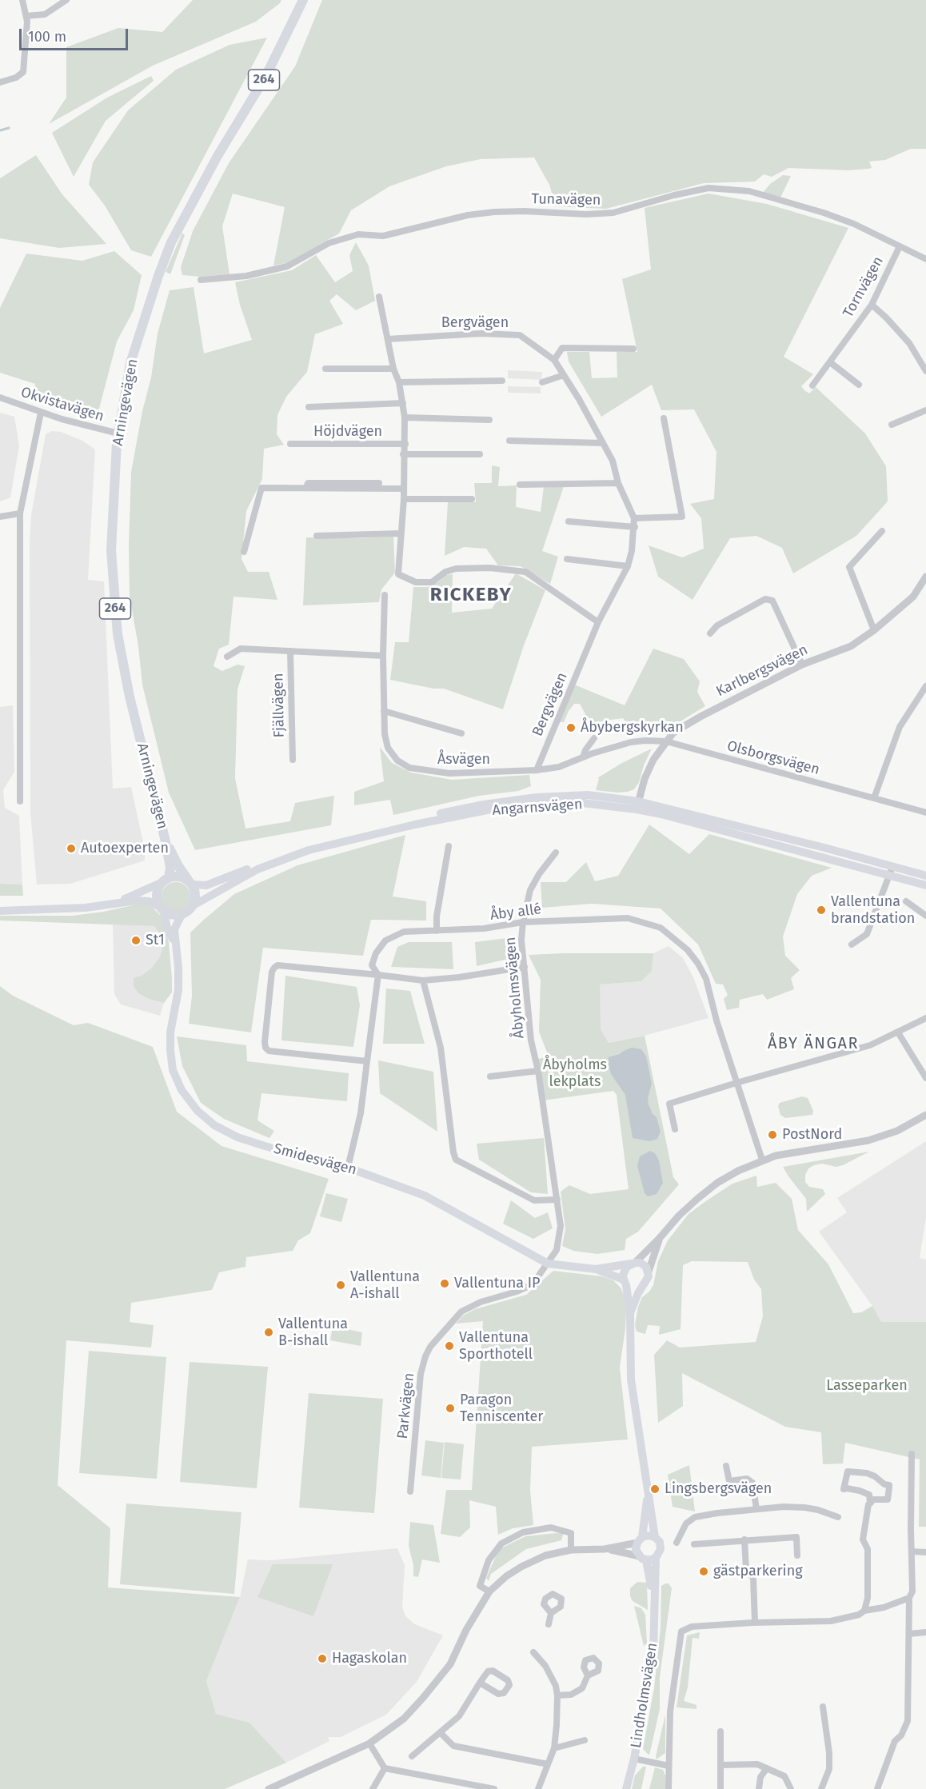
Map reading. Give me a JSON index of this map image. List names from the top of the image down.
{
  "streets": {
    "main road": [
      "264",
      "Arningevägen",
      "Angarnsvägen",
      "Smidesvägen",
      "Lindholmsvägen"
    ],
    "street": [
      "Tunavägen",
      "Tornvägen",
      "Bergvägen",
      "Okvistavägen",
      "Höjdvägen",
      "Karlbergsvägen",
      "Fjällvägen",
      "Olsborgsvägen",
      "Åsvägen",
      "Åby allé",
      "Åbyholmsvägen",
      "Parkvägen"
    ]
  },
  "crossings": [
    ["Tunavägen", "Tornvägen"],
    ["Bergvägen", "Åsvägen"],
    ["Arningevägen", "Okvistavägen"],
    ["Arningevägen", "Angarnsvägen"],
    ["Arningevägen", "Smidesvägen"],
    ["Karlbergsvägen", "Olsborgsvägen"],
    ["Karlbergsvägen", "Åsvägen"],
    ["Karlbergsvägen", "Angarnsvägen"],
    ["Olsborgsvägen", "Åsvägen"],
    ["Angarnsvägen", "Smidesvägen"],
    ["Åby allé", "Åbyholmsvägen"],
    ["Åbyholmsvägen", "Smidesvägen"],
    ["Åbyholmsvägen", "Parkvägen"],
    ["Smidesvägen", "Parkvägen"]
  ],
  "districts": ["RICKEBY", "ÅBY ÄNGAR"],
  "parks": ["Åbyholms lekplats", "Lasseparken"],
  "places": [
    "Åbybergskyrkan",
    "Autoexperten",
    "Vallentuna brandstation",
    "St1",
    "PostNord",
    "Vallentuna IP",
    "Vallentuna A-ishall",
    "Vallentuna B-ishall",
    "Vallentuna Sporthotell",
    "Paragon Tenniscenter",
    "Lingsbergsvägen",
    "gästparkering",
    "Hagaskolan"
  ],
  "scale_bar": "100 m"
}
